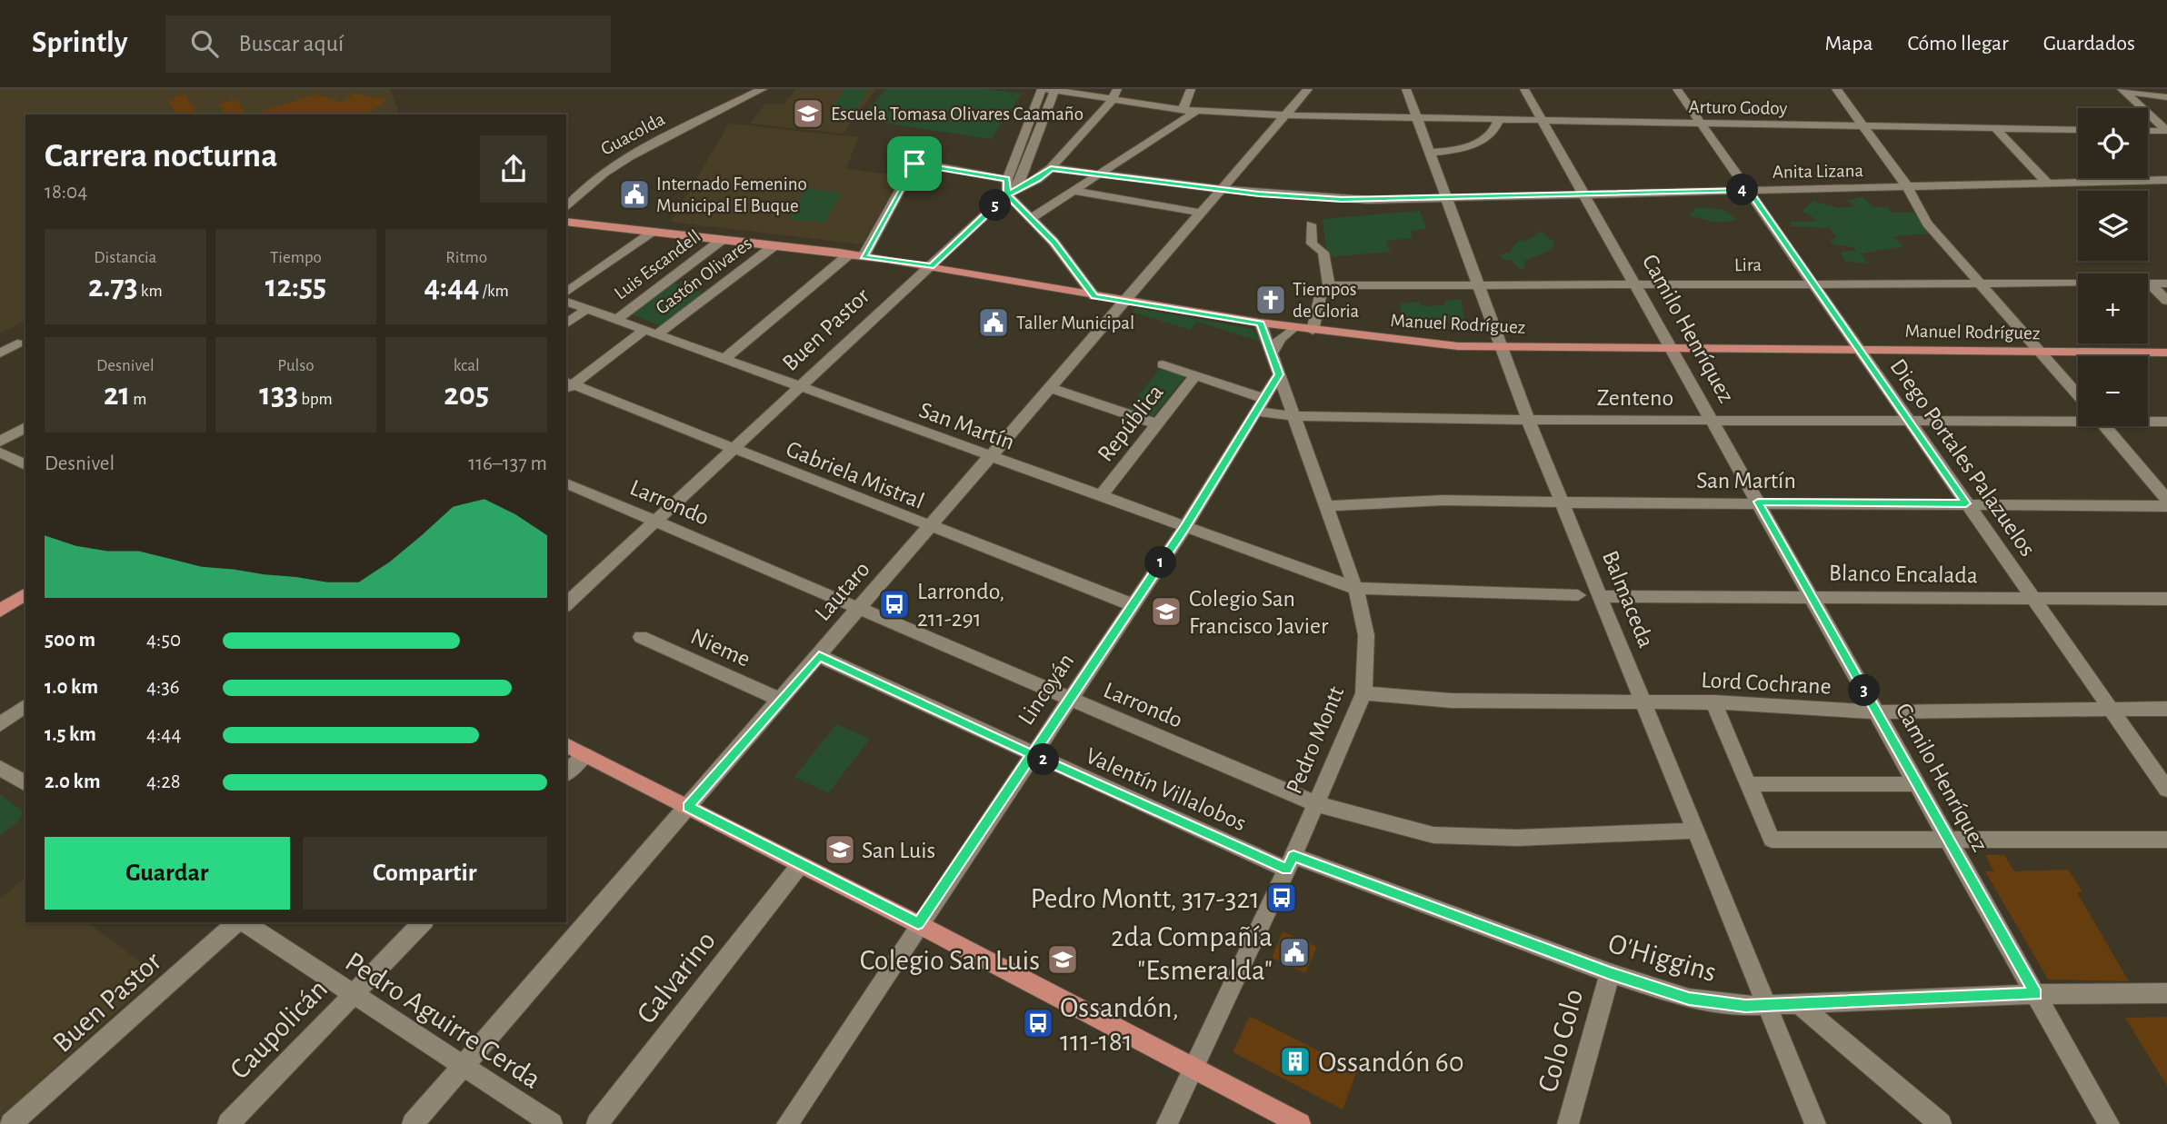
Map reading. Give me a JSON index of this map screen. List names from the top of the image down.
{
  "streets": {
    "main road": ["Manuel Rodríguez"],
    "street": [
      "Arturo Godoy",
      "Guacolda",
      "Anita Lizana",
      "Luis Escandell",
      "Lira",
      "Gastón Olivares",
      "Camilo Henríquez",
      "Buen Pastor",
      "Zenteno",
      "República",
      "San Martín",
      "Diego Portales Palazuelos",
      "Gabriela Mistral",
      "Larrondo",
      "Blanco Encalada",
      "Lautaro",
      "Balmaceda",
      "Nieme",
      "Lord Cochrane",
      "Lincoyán",
      "Pedro Montt",
      "Valentín Villalobos",
      "O'Higgins",
      "Galvarino",
      "Pedro Aguirre Cerda",
      "Caupolicán",
      "Colo Colo"
    ]
  },
  "crossings": [
    ["Arturo Godoy", "Camilo Henríquez"],
    ["Arturo Godoy", "Buen Pastor"],
    ["Arturo Godoy", "Diego Portales Palazuelos"],
    ["Arturo Godoy", "Lautaro"],
    ["Arturo Godoy", "Balmaceda"],
    ["Anita Lizana", "Camilo Henríquez"],
    ["Anita Lizana", "Buen Pastor"],
    ["Anita Lizana", "Diego Portales Palazuelos"],
    ["Anita Lizana", "Lautaro"],
    ["Anita Lizana", "Balmaceda"],
    ["Luis Escandell", "Manuel Rodríguez"],
    ["Luis Escandell", "San Martín"],
    ["Lira", "Camilo Henríquez"],
    ["Lira", "Diego Portales Palazuelos"],
    ["Lira", "Balmaceda"],
    ["Gastón Olivares", "Manuel Rodríguez"],
    ["Gastón Olivares", "San Martín"],
    ["Gastón Olivares", "Gabriela Mistral"],
    ["Manuel Rodríguez", "Camilo Henríquez"],
    ["Manuel Rodríguez", "Buen Pastor"],
    ["Manuel Rodríguez", "Diego Portales Palazuelos"],
    ["Manuel Rodríguez", "Lautaro"],
    ["Manuel Rodríguez", "Balmaceda"],
    ["Manuel Rodríguez", "Pedro Montt"],
    ["Camilo Henríquez", "Zenteno"],
    ["Camilo Henríquez", "San Martín"],
    ["Camilo Henríquez", "Blanco Encalada"],
    ["Camilo Henríquez", "Lord Cochrane"],
    ["Camilo Henríquez", "O'Higgins"],
    ["Buen Pastor", "San Martín"],
    ["Buen Pastor", "Gabriela Mistral"],
    ["Buen Pastor", "Larrondo"],
    ["Zenteno", "Diego Portales Palazuelos"],
    ["Zenteno", "Balmaceda"],
    ["Zenteno", "Lincoyán"],
    ["Zenteno", "Pedro Montt"],
    ["República", "San Martín"],
    ["San Martín", "Diego Portales Palazuelos"],
    ["San Martín", "Lautaro"],
    ["San Martín", "Balmaceda"],
    ["San Martín", "Lincoyán"],
    ["San Martín", "Pedro Montt"],
    ["Diego Portales Palazuelos", "Blanco Encalada"],
    ["Diego Portales Palazuelos", "Lord Cochrane"],
    ["Gabriela Mistral", "Lautaro"],
    ["Gabriela Mistral", "Lincoyán"],
    ["Larrondo", "Lautaro"],
    ["Larrondo", "Balmaceda"],
    ["Larrondo", "Lincoyán"],
    ["Larrondo", "Pedro Montt"],
    ["Blanco Encalada", "Balmaceda"],
    ["Lautaro", "Nieme"],
    ["Lautaro", "Valentín Villalobos"],
    ["Lautaro", "Pedro Aguirre Cerda"],
    ["Balmaceda", "Lord Cochrane"],
    ["Balmaceda", "O'Higgins"],
    ["Lord Cochrane", "Pedro Montt"],
    ["Lincoyán", "Pedro Montt"],
    ["Lincoyán", "Valentín Villalobos"],
    ["Pedro Montt", "Valentín Villalobos"],
    ["Pedro Montt", "O'Higgins"],
    ["Valentín Villalobos", "O'Higgins"],
    ["O'Higgins", "Colo Colo"],
    ["Pedro Aguirre Cerda", "Caupolicán"]
  ],
  "places": {
    "school or university": [
      "Escuela Tomasa Olivares Caamaño",
      "Colegio San Francisco Javier",
      "San Luis",
      "Colegio San Luis"
    ],
    "public building": ["Internado Femenino Municipal El Buque", "Taller Municipal", "2da Compañía \"Esmeralda\""],
    "church": ["Tiempos de Gloria"],
    "bus stop": ["Larrondo, 211-291", "Pedro Montt, 317-321", "Ossandón, 111-181"],
    "building": ["Ossandón 60"]
  },
  "page": {
    "header": "Sprintly",
    "search": "Buscar aquí",
    "nav": ["Mapa", "Cómo llegar", "Guardados"],
    "map_buttons": ["+", "−"],
    "heading": ["Carrera nocturna", "18:04"],
    "pins": [
      "4",
      "5",
      "1",
      "3",
      "2"
    ],
    "stats": [
      ["Distancia", "2.73 km"],
      ["Tiempo", "12:55"],
      ["Ritmo", "4:44 /km"],
      ["Desnivel", "21 m"],
      ["Pulso", "133 bpm"],
      ["kcal", "205"]
    ],
    "chart": ["Desnivel", "116–137 m"],
    "list": [
      {
        "name": "500 m",
        "note": "4:50"
      },
      {
        "name": "1.0 km",
        "note": "4:36"
      },
      {
        "name": "1.5 km",
        "note": "4:44"
      },
      {
        "name": "2.0 km",
        "note": "4:28"
      }
    ],
    "buttons": ["Guardar", "Compartir"]
  }
}
